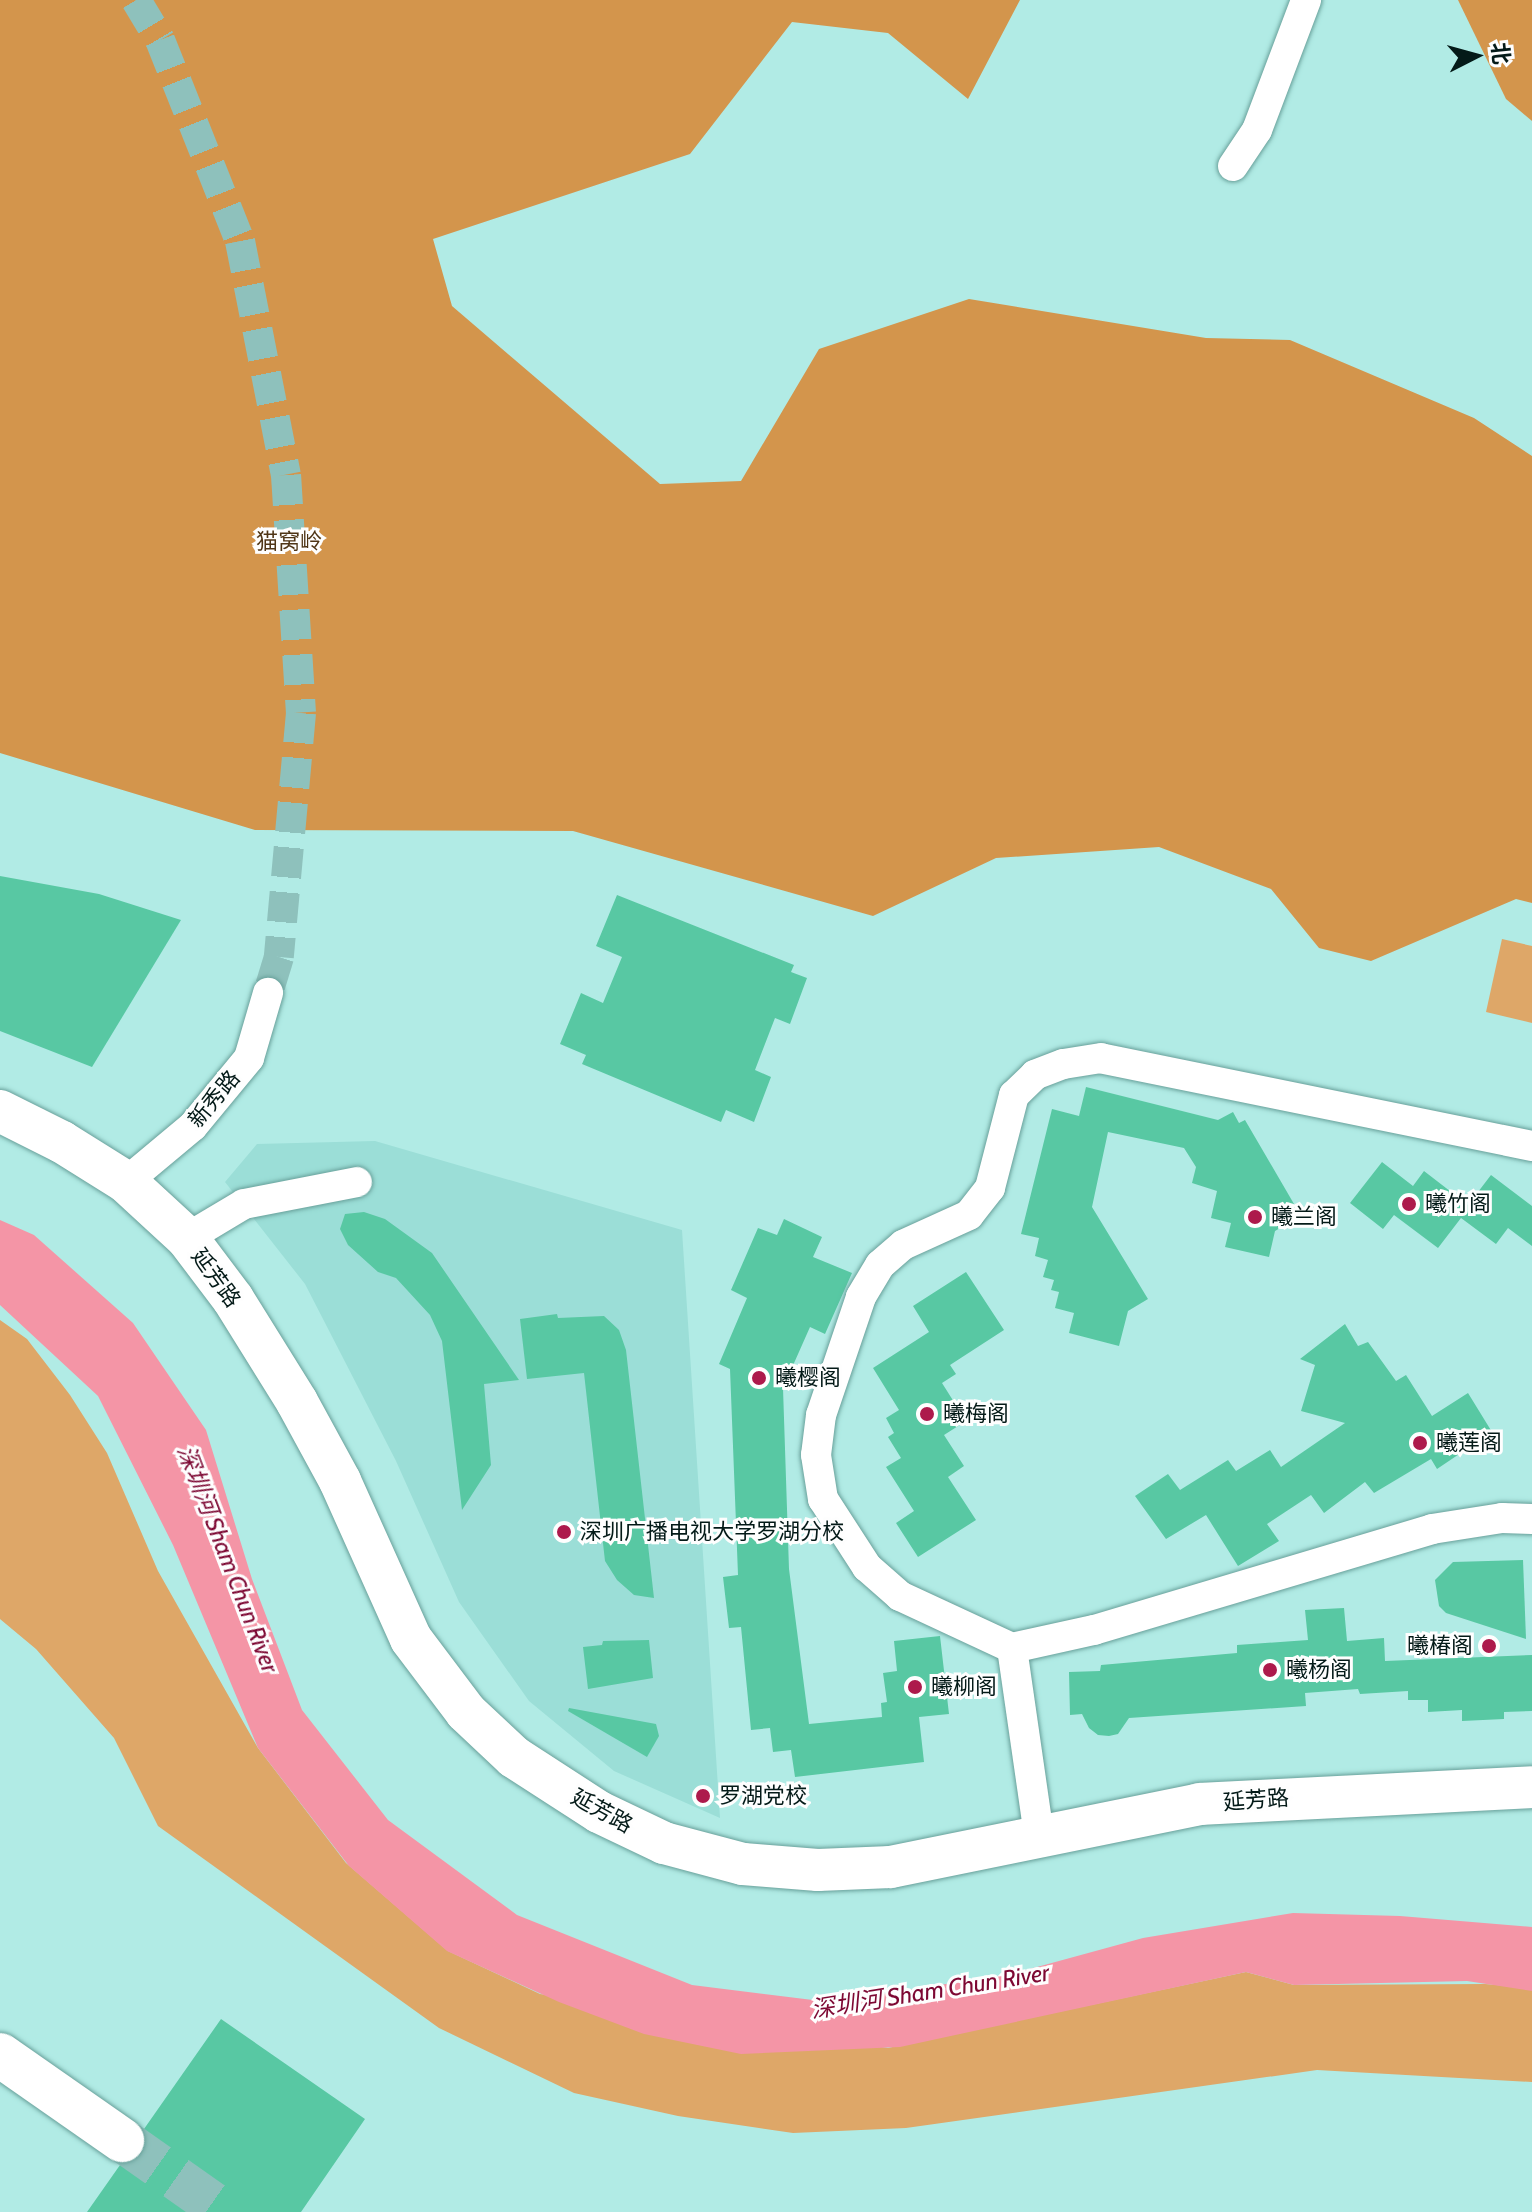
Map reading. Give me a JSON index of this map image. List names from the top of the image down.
{
  "streets": {
    "main road": ["延芳路"],
    "street": ["新秀路"]
  },
  "crossings": [
    ["新秀路", "延芳路"]
  ],
  "water": ["深圳河 Sham Chun River"],
  "parks": ["猫窝岭"],
  "places": [
    "曦竹阁",
    "曦兰阁",
    "曦樱阁",
    "曦梅阁",
    "曦莲阁",
    "深圳广播电视大学罗湖分校",
    "曦椿阁",
    "曦杨阁",
    "曦柳阁",
    "罗湖党校"
  ],
  "north": "right"
}
